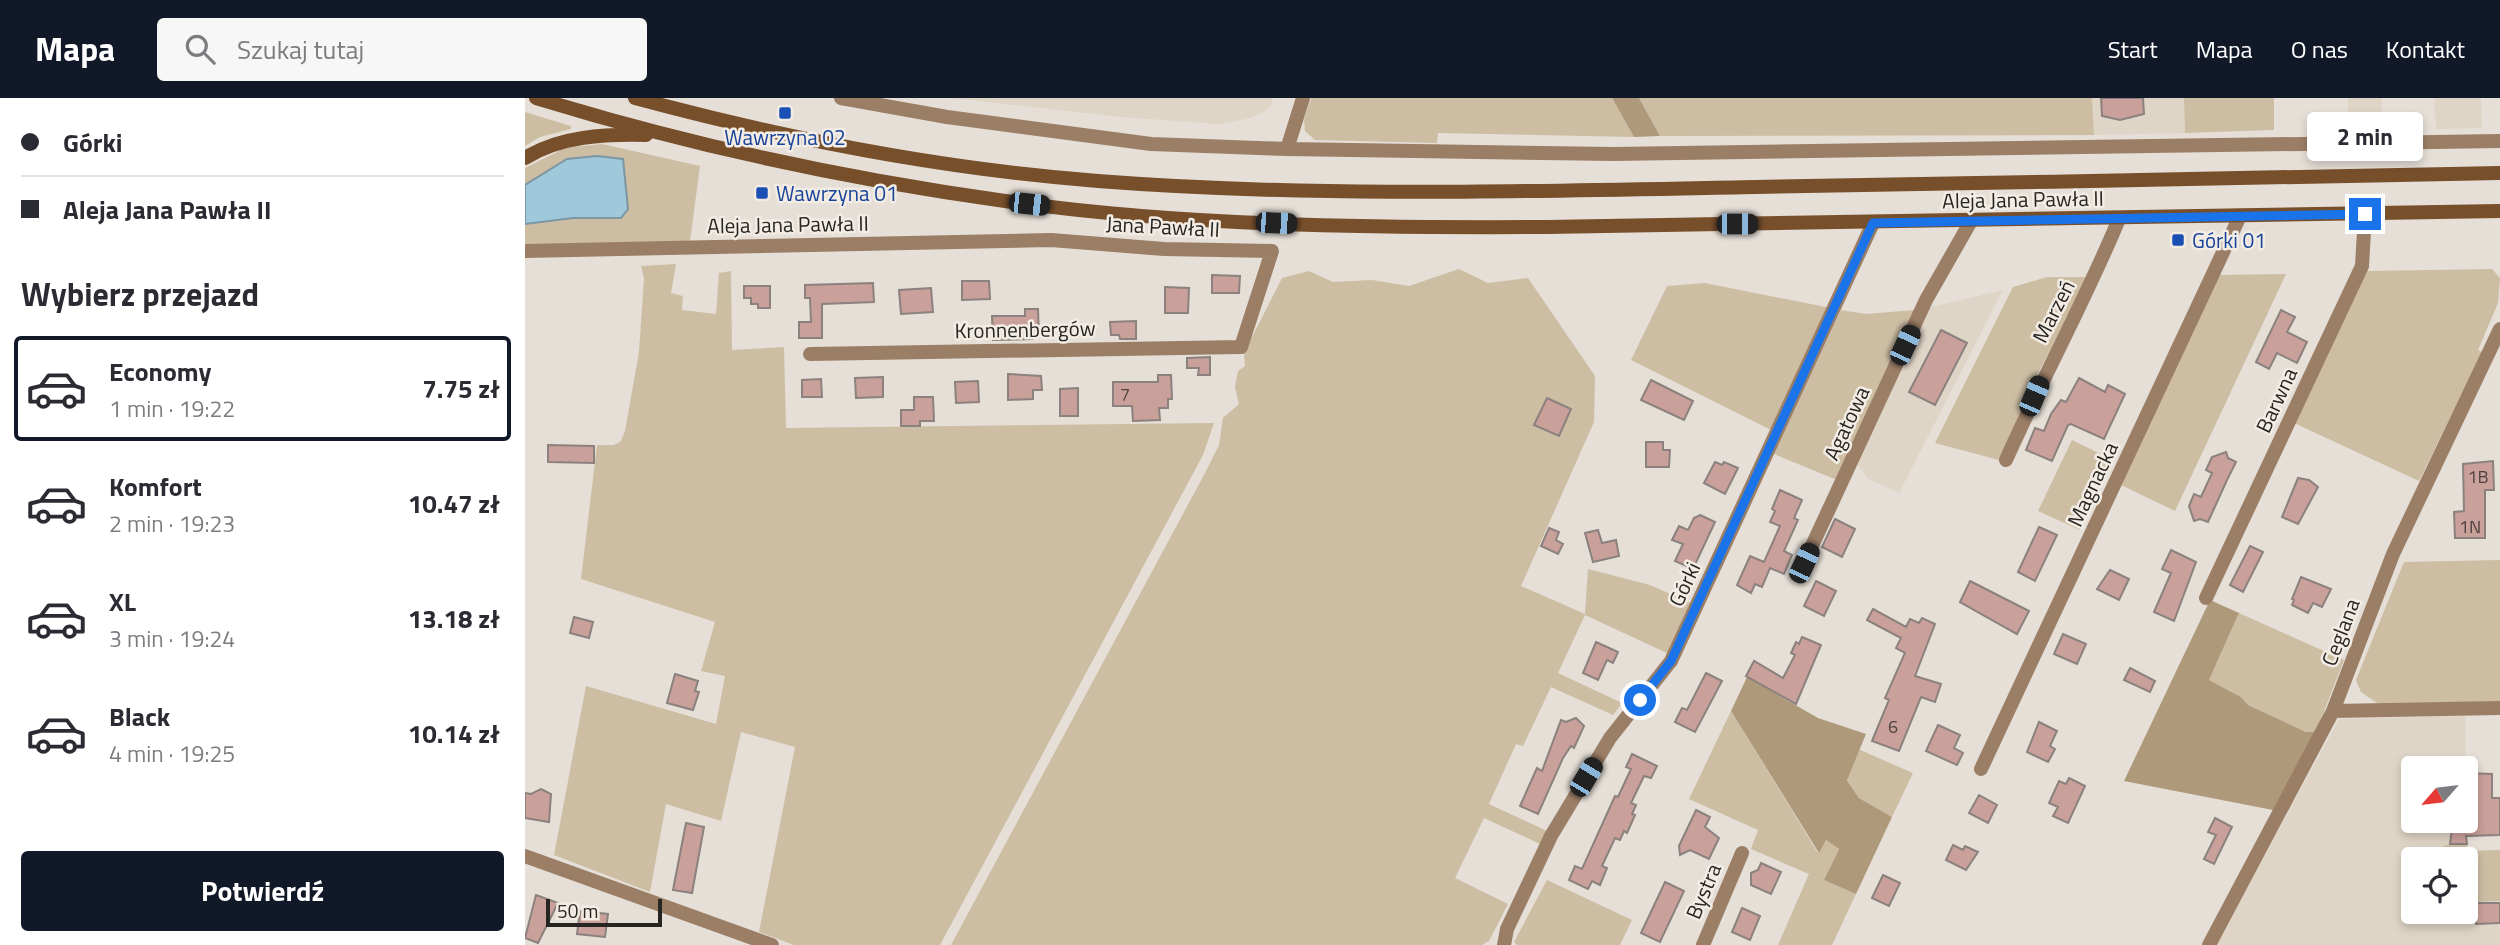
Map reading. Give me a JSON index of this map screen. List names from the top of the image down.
{
  "streets": {
    "main road": ["Aleja Jana Pawła II"],
    "street": [
      "Jana Pawła II",
      "Marzeń",
      "Kronnenbergów",
      "Barwna",
      "Agatowa",
      "Magnacka",
      "Górki",
      "Ceglana",
      "Bystra"
    ]
  },
  "crossings": [
    ["Aleja Jana Pawła II", "Jana Pawła II"],
    ["Aleja Jana Pawła II", "Marzeń"],
    ["Aleja Jana Pawła II", "Barwna"],
    ["Aleja Jana Pawła II", "Agatowa"],
    ["Aleja Jana Pawła II", "Magnacka"],
    ["Aleja Jana Pawła II", "Górki"],
    ["Jana Pawła II", "Kronnenbergów"]
  ],
  "places": {
    "transit": ["Wawrzyna 02", "Wawrzyna 01", "Górki 01"]
  },
  "house_numbers": [
    "7",
    "1B",
    "1N",
    "6"
  ],
  "scale_bar": "50 m",
  "north": "bottom left",
  "page": {
    "header": "Mapa",
    "search": "Szukaj tutaj",
    "nav": [
      "Start",
      "Mapa",
      "O nas",
      "Kontakt"
    ],
    "banner": ["Górki", "Aleja Jana Pawła II"],
    "bubble": "2 min",
    "heading": "Wybierz przejazd",
    "list": [
      {
        "name": "Economy",
        "note": "1 min · 19:22",
        "value": "7.75 zł"
      },
      {
        "name": "Komfort",
        "note": "2 min · 19:23",
        "value": "10.47 zł"
      },
      {
        "name": "XL",
        "note": "3 min · 19:24",
        "value": "13.18 zł"
      },
      {
        "name": "Black",
        "note": "4 min · 19:25",
        "value": "10.14 zł"
      }
    ],
    "buttons": "Potwierdź",
    "scale": "50 m"
  }
}
